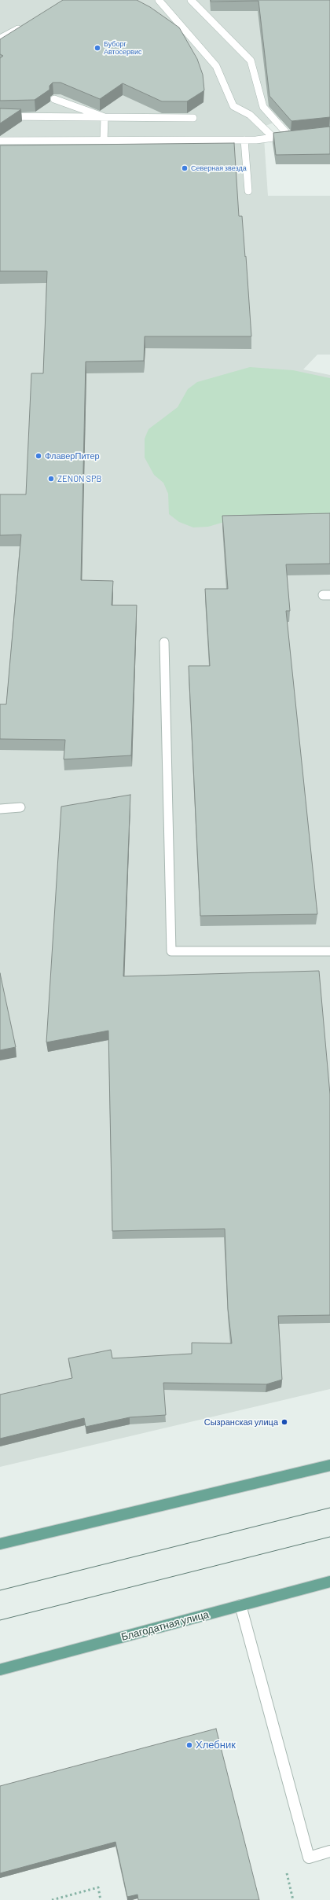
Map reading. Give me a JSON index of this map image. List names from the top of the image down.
{
  "streets": {
    "main road": ["Благодатная улица"]
  },
  "places": [
    "Буборг Автосервис",
    "Северная звезда",
    "ФлаверПитер",
    "ZENON SPB",
    "Сызранская улица",
    "Хлебник"
  ]
}
